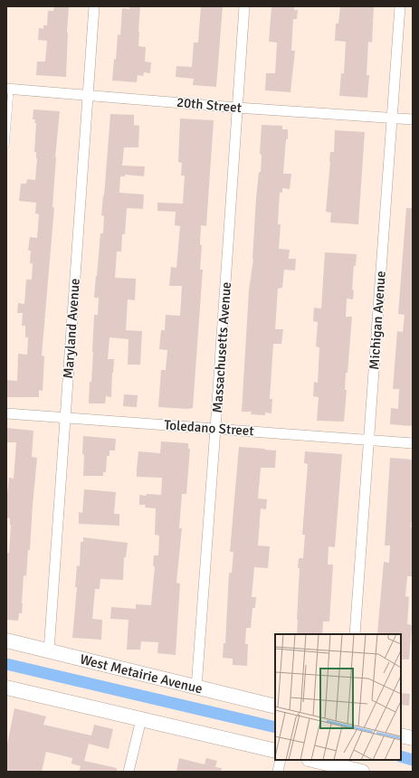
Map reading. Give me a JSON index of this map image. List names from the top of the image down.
{
  "streets": {
    "main road": ["West Metairie Avenue"],
    "street": [
      "20th Street",
      "Michigan Avenue",
      "Maryland Avenue",
      "Massachusetts Avenue",
      "Toledano Street"
    ]
  },
  "crossings": [
    ["20th Street", "Michigan Avenue"],
    ["20th Street", "Maryland Avenue"],
    ["20th Street", "Massachusetts Avenue"],
    ["Michigan Avenue", "Toledano Street"],
    ["Maryland Avenue", "Toledano Street"],
    ["Maryland Avenue", "West Metairie Avenue"],
    ["Massachusetts Avenue", "Toledano Street"],
    ["Massachusetts Avenue", "West Metairie Avenue"]
  ]
}
